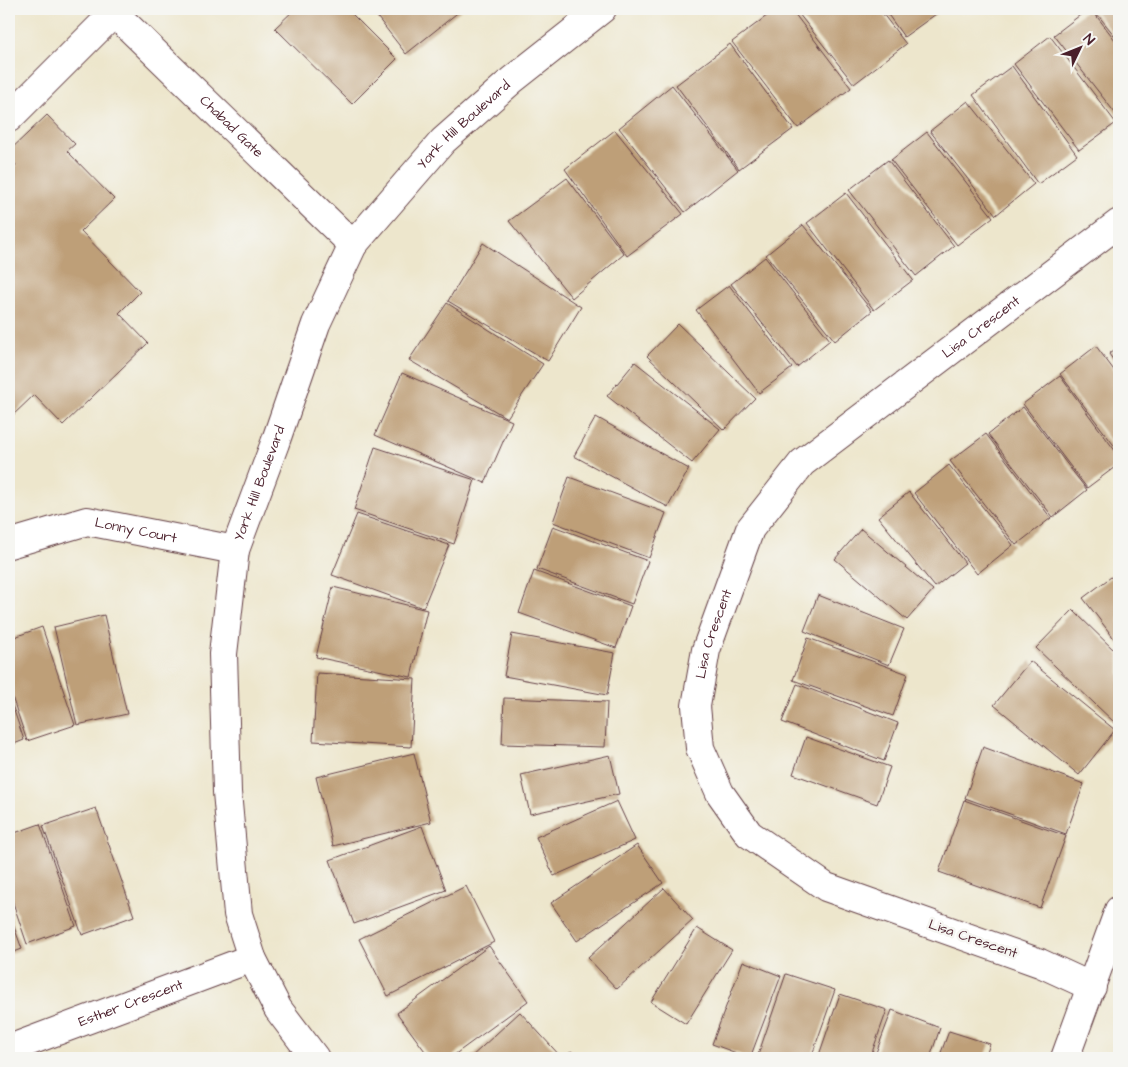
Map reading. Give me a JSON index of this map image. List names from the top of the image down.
{
  "streets": {
    "street": [
      "York Hill Boulevard",
      "Chabad Gate",
      "Lisa Crescent",
      "Lonny Court",
      "Esther Crescent"
    ]
  },
  "crossings": [
    ["York Hill Boulevard", "Chabad Gate"],
    ["York Hill Boulevard", "Lonny Court"],
    ["York Hill Boulevard", "Esther Crescent"]
  ],
  "north": "top right"
}
